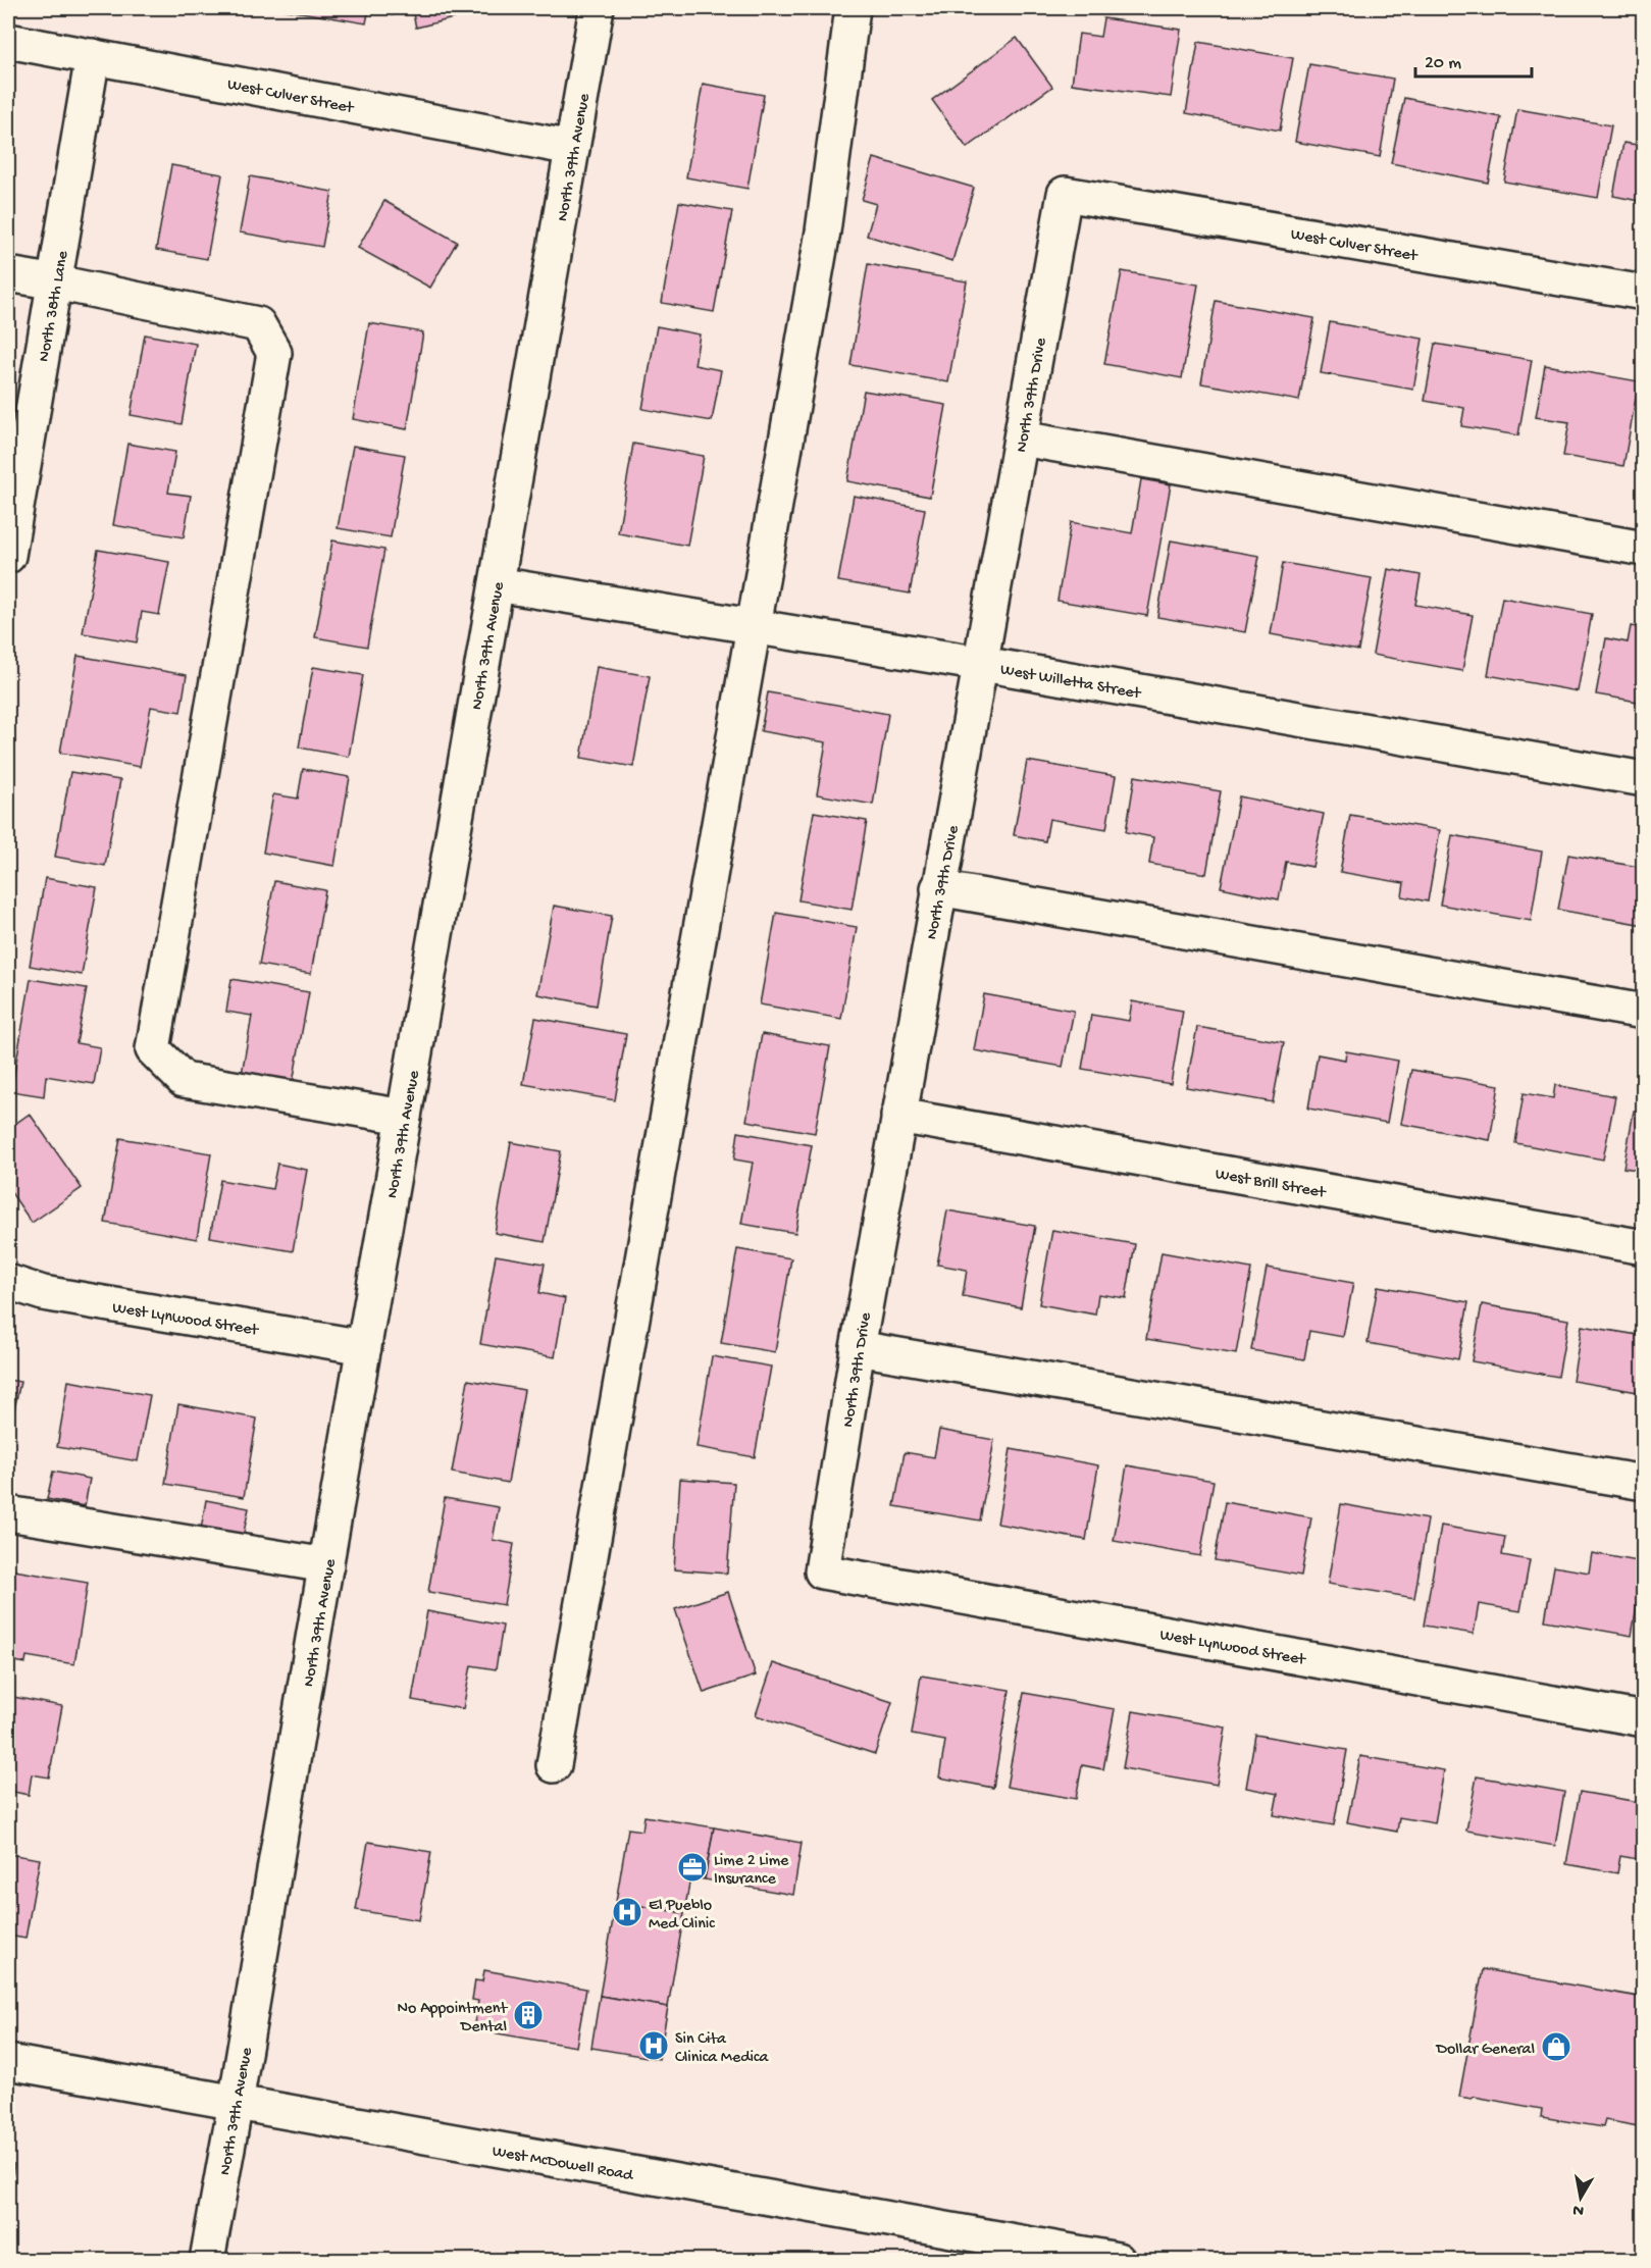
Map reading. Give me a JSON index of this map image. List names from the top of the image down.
{
  "streets": {
    "street": [
      "West Culver Street",
      "North 39th Avenue",
      "North 38th Lane",
      "North 39th Drive",
      "West Willetta Street",
      "West Brill Street",
      "West Lynwood Street",
      "West McDowell Road"
    ]
  },
  "crossings": [
    ["West Culver Street", "North 39th Avenue"],
    ["West Culver Street", "North 38th Lane"],
    ["West Culver Street", "North 39th Drive"],
    ["North 39th Avenue", "West Willetta Street"],
    ["North 39th Avenue", "West Lynwood Street"],
    ["North 39th Avenue", "West McDowell Road"],
    ["North 39th Drive", "West Willetta Street"],
    ["North 39th Drive", "West Brill Street"],
    ["North 39th Drive", "West Lynwood Street"]
  ],
  "places": {
    "office": ["Lime 2 Lime Insurance"],
    "hospital": ["El Pueblo Med Clinic", "Sin Cita Clinica Medica"],
    "building": ["No Appointment Dental"],
    "shop": ["Dollar General"]
  },
  "scale_bar": "20 m",
  "north": "bottom"
}
